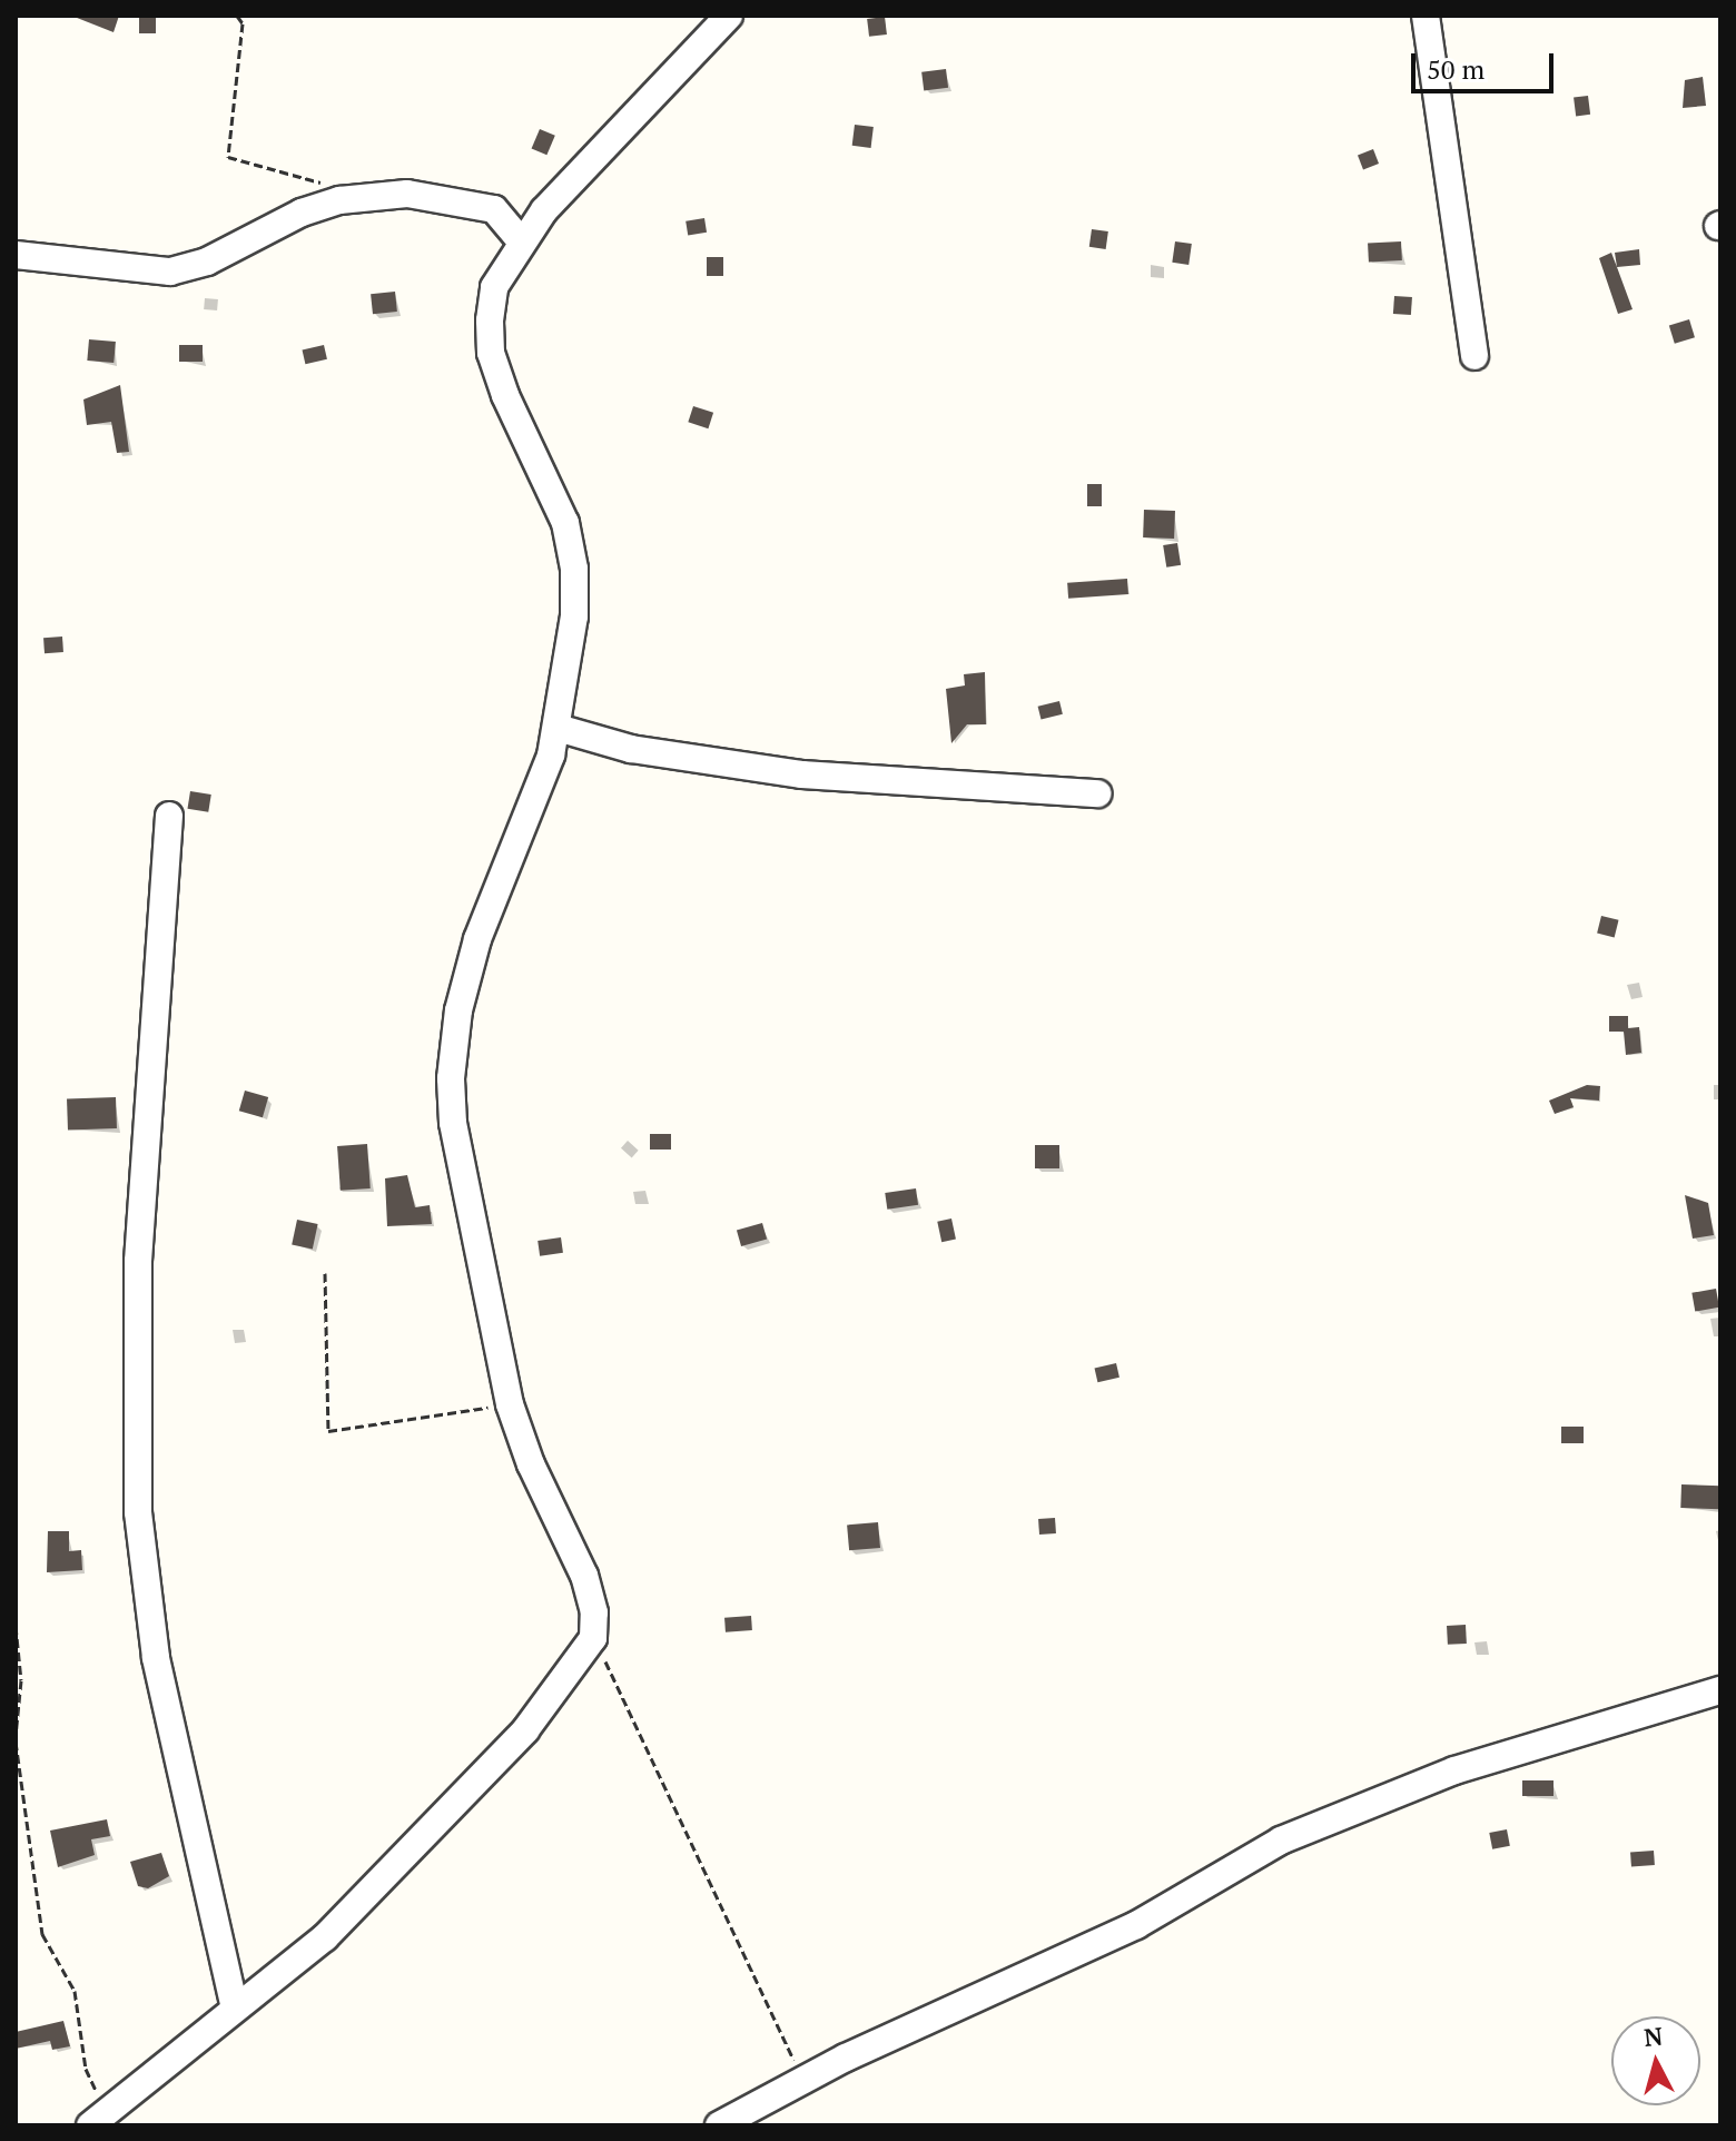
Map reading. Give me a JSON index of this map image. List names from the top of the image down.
{
  "scale_bar": "50 m",
  "north": "top"
}
